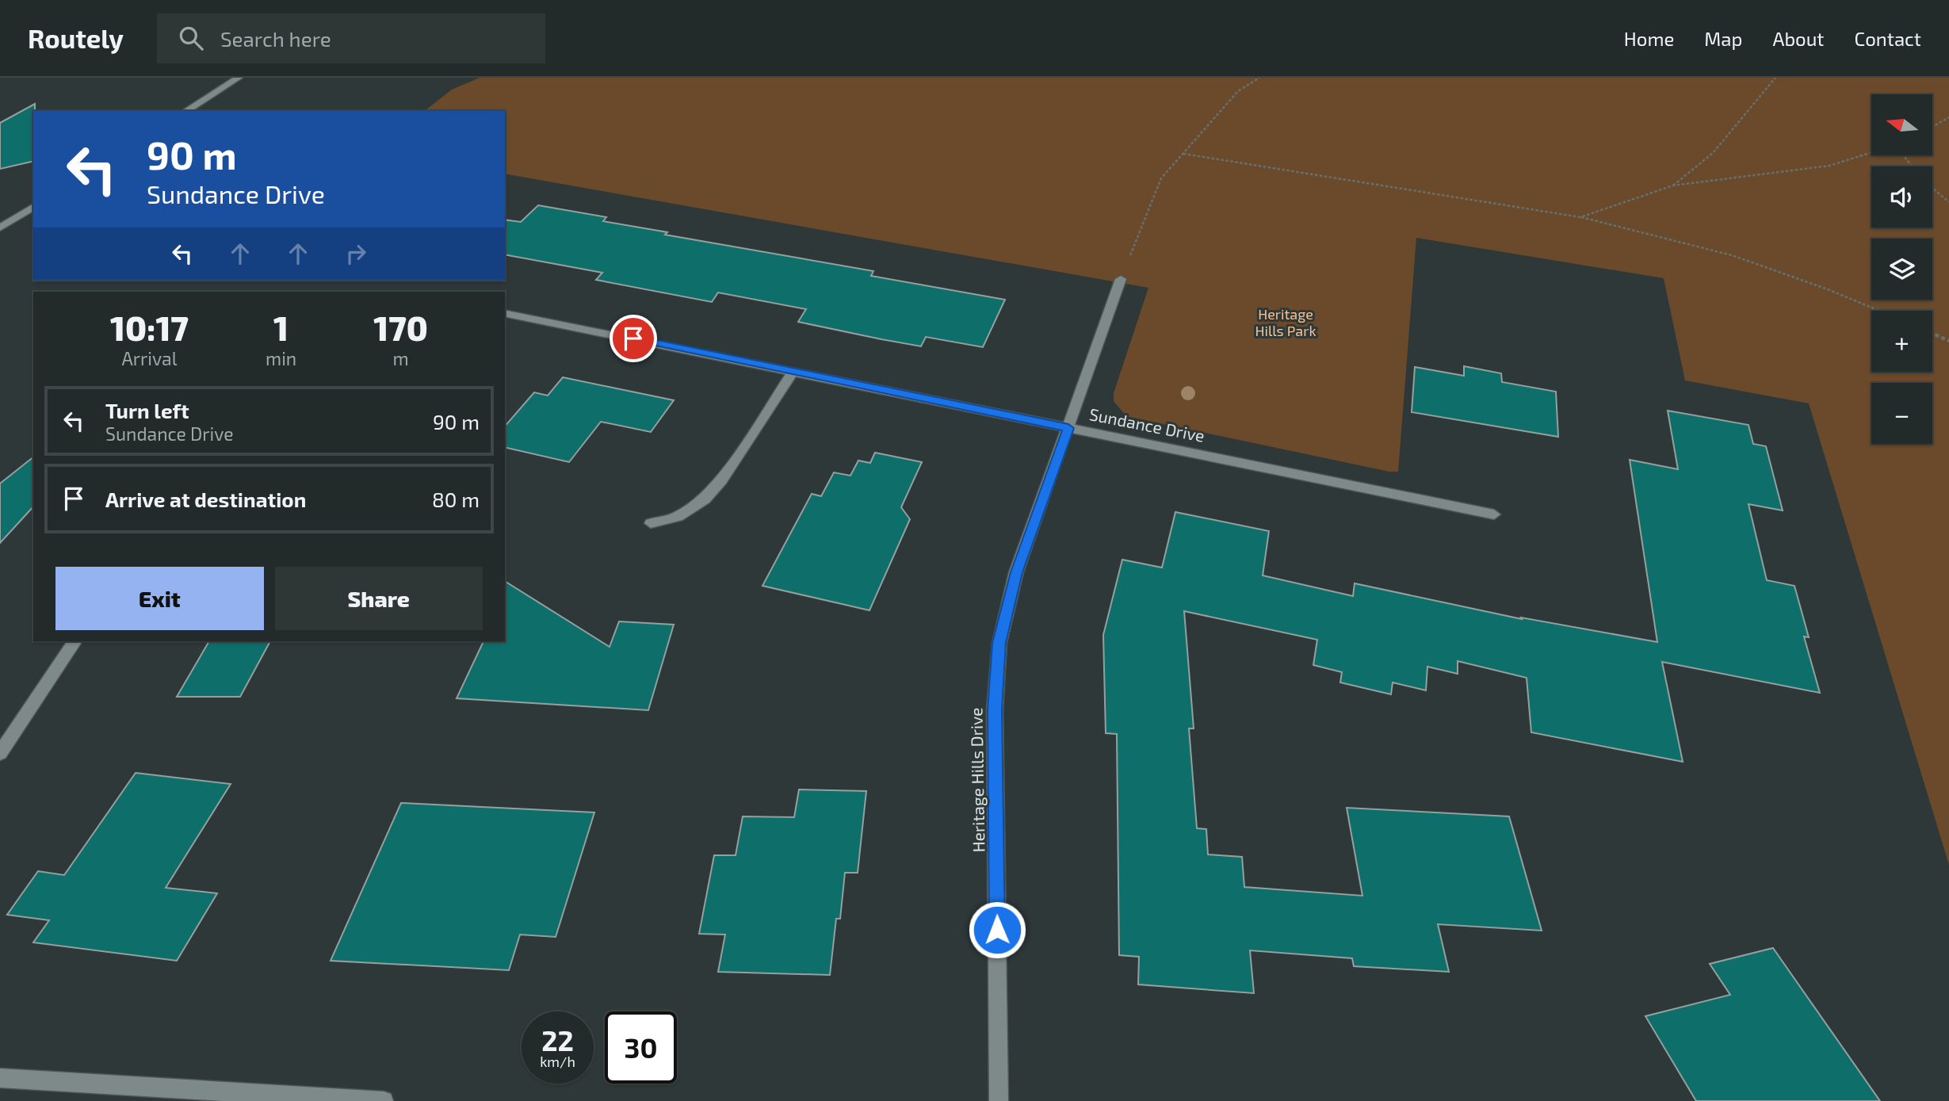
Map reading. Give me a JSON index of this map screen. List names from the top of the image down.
{
  "streets": {
    "street": ["Sundance Drive", "Heritage Hills Drive"]
  },
  "crossings": [
    ["Sundance Drive", "Heritage Hills Drive"]
  ],
  "parks": ["Heritage Hills Park"],
  "north": "left",
  "page": {
    "header": "Routely",
    "search": "Search here",
    "nav": [
      "Home",
      "Map",
      "About",
      "Contact"
    ],
    "map_buttons": ["+", "−"],
    "turn": ["90 m", "Sundance Drive"],
    "eta": [
      "10:17",
      "Arrival",
      "1",
      "min",
      "170",
      "m"
    ],
    "list": [
      {
        "name": "Turn left",
        "note": "Sundance Drive",
        "value": "90 m"
      },
      {
        "name": "Arrive at destination",
        "value": "80 m"
      }
    ],
    "buttons": ["Exit", "Share"],
    "speed": "22 km/h",
    "limit": "30"
  }
}
